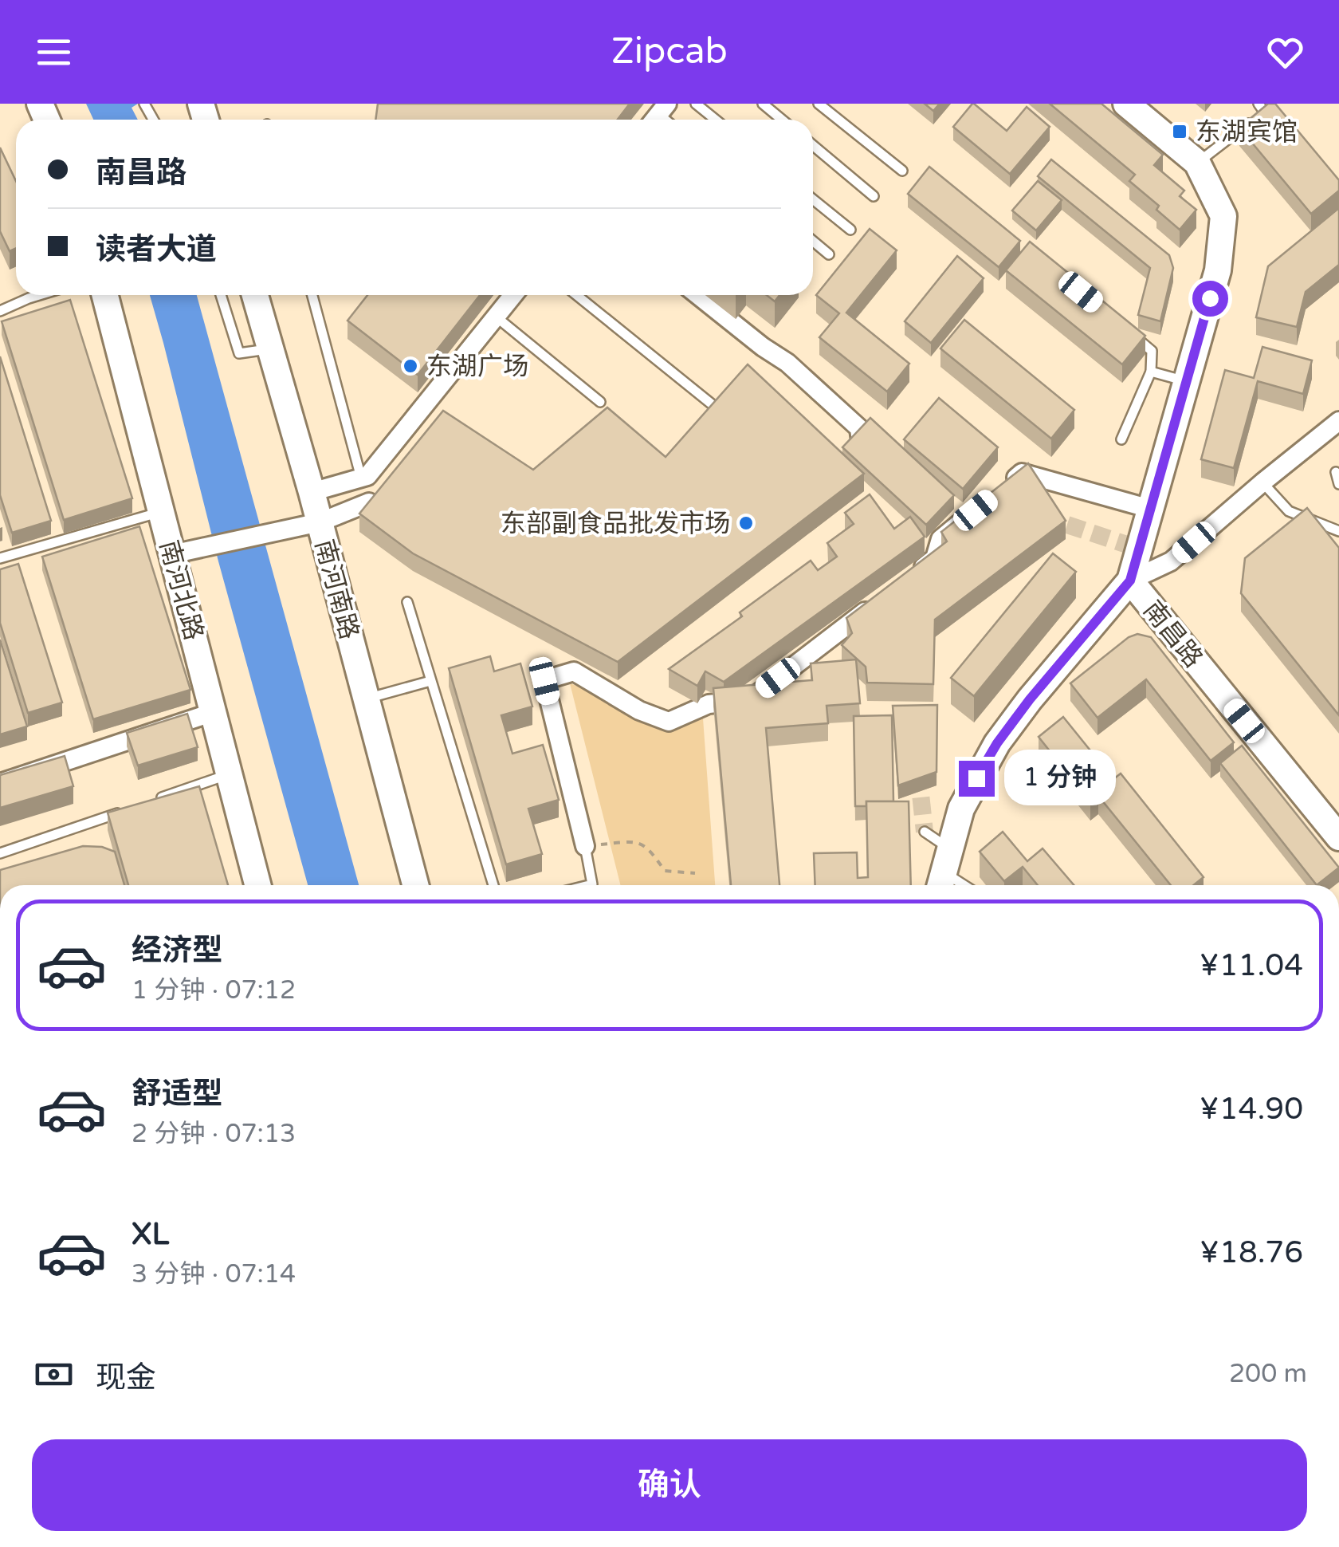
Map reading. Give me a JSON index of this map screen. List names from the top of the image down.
{
  "streets": {
    "street": ["南河南路", "南河北路", "南昌路"]
  },
  "places": {
    "transit": ["东湖宾馆"],
    "other": ["东湖广场", "东部副食品批发市场"]
  },
  "page": {
    "header": "Zipcab",
    "banner": ["南昌路", "读者大道"],
    "bubble": "1 分钟",
    "list": [
      {
        "name": "经济型",
        "note": "1 分钟 · 07:12",
        "value": "¥11.04"
      },
      {
        "name": "舒适型",
        "note": "2 分钟 · 07:13",
        "value": "¥14.90"
      },
      {
        "name": "XL",
        "note": "3 分钟 · 07:14",
        "value": "¥18.76"
      }
    ],
    "pay": ["现金", "200 m"],
    "buttons": "确认"
  }
}
